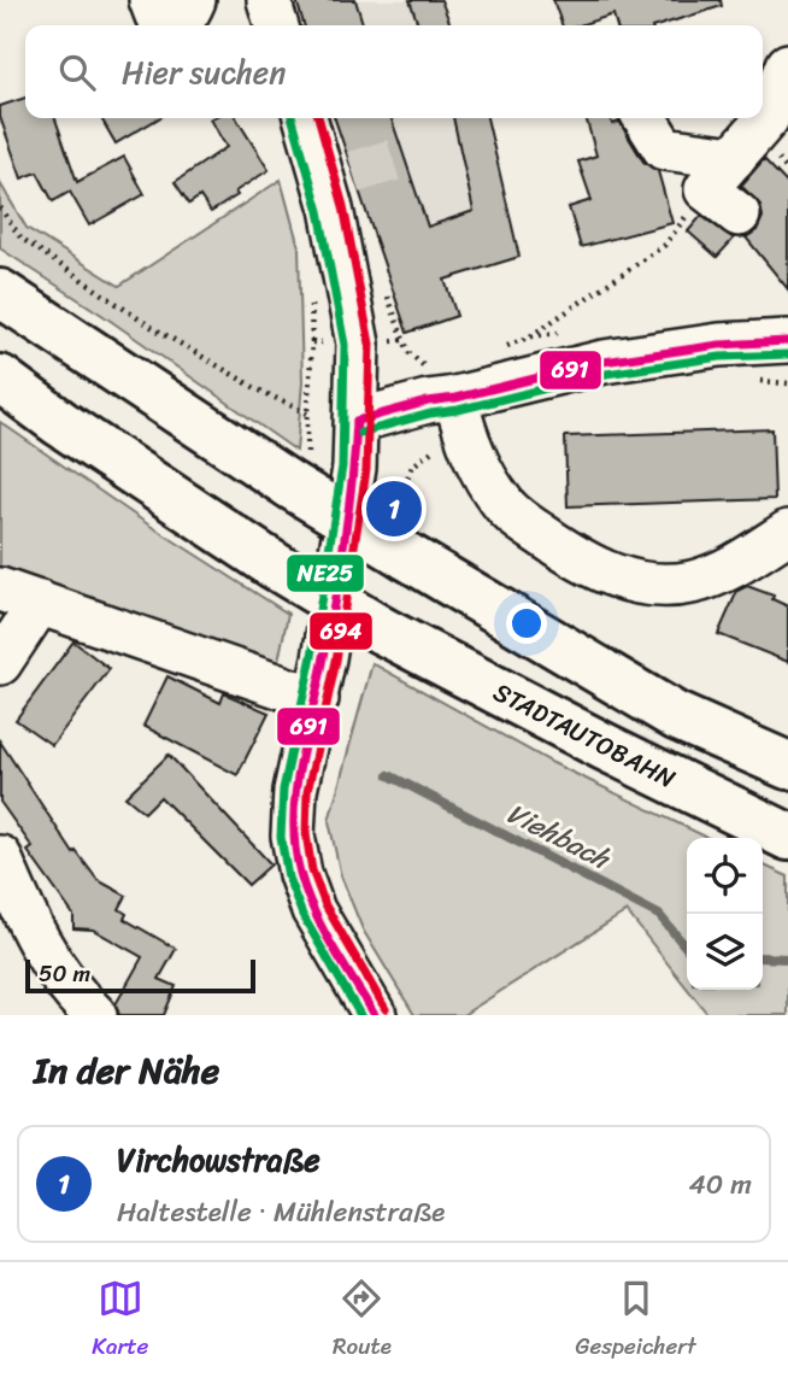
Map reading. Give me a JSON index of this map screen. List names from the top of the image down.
{
  "streets": {
    "highway": ["STADTAUTOBAHN"]
  },
  "water": ["Viehbach"],
  "lines": ["transit line NE25", "transit line 694", "transit line 691"],
  "scale_bar": "50 m",
  "page": {
    "search": "Hier suchen",
    "pins": "1",
    "scale": "50 m",
    "heading": "In der Nähe",
    "list": [
      {
        "mark": "1",
        "name": "Virchowstraße",
        "note": "Haltestelle · Mühlenstraße",
        "value": "40 m"
      }
    ],
    "nav": ["Karte", "Route", "Gespeichert"]
  }
}
